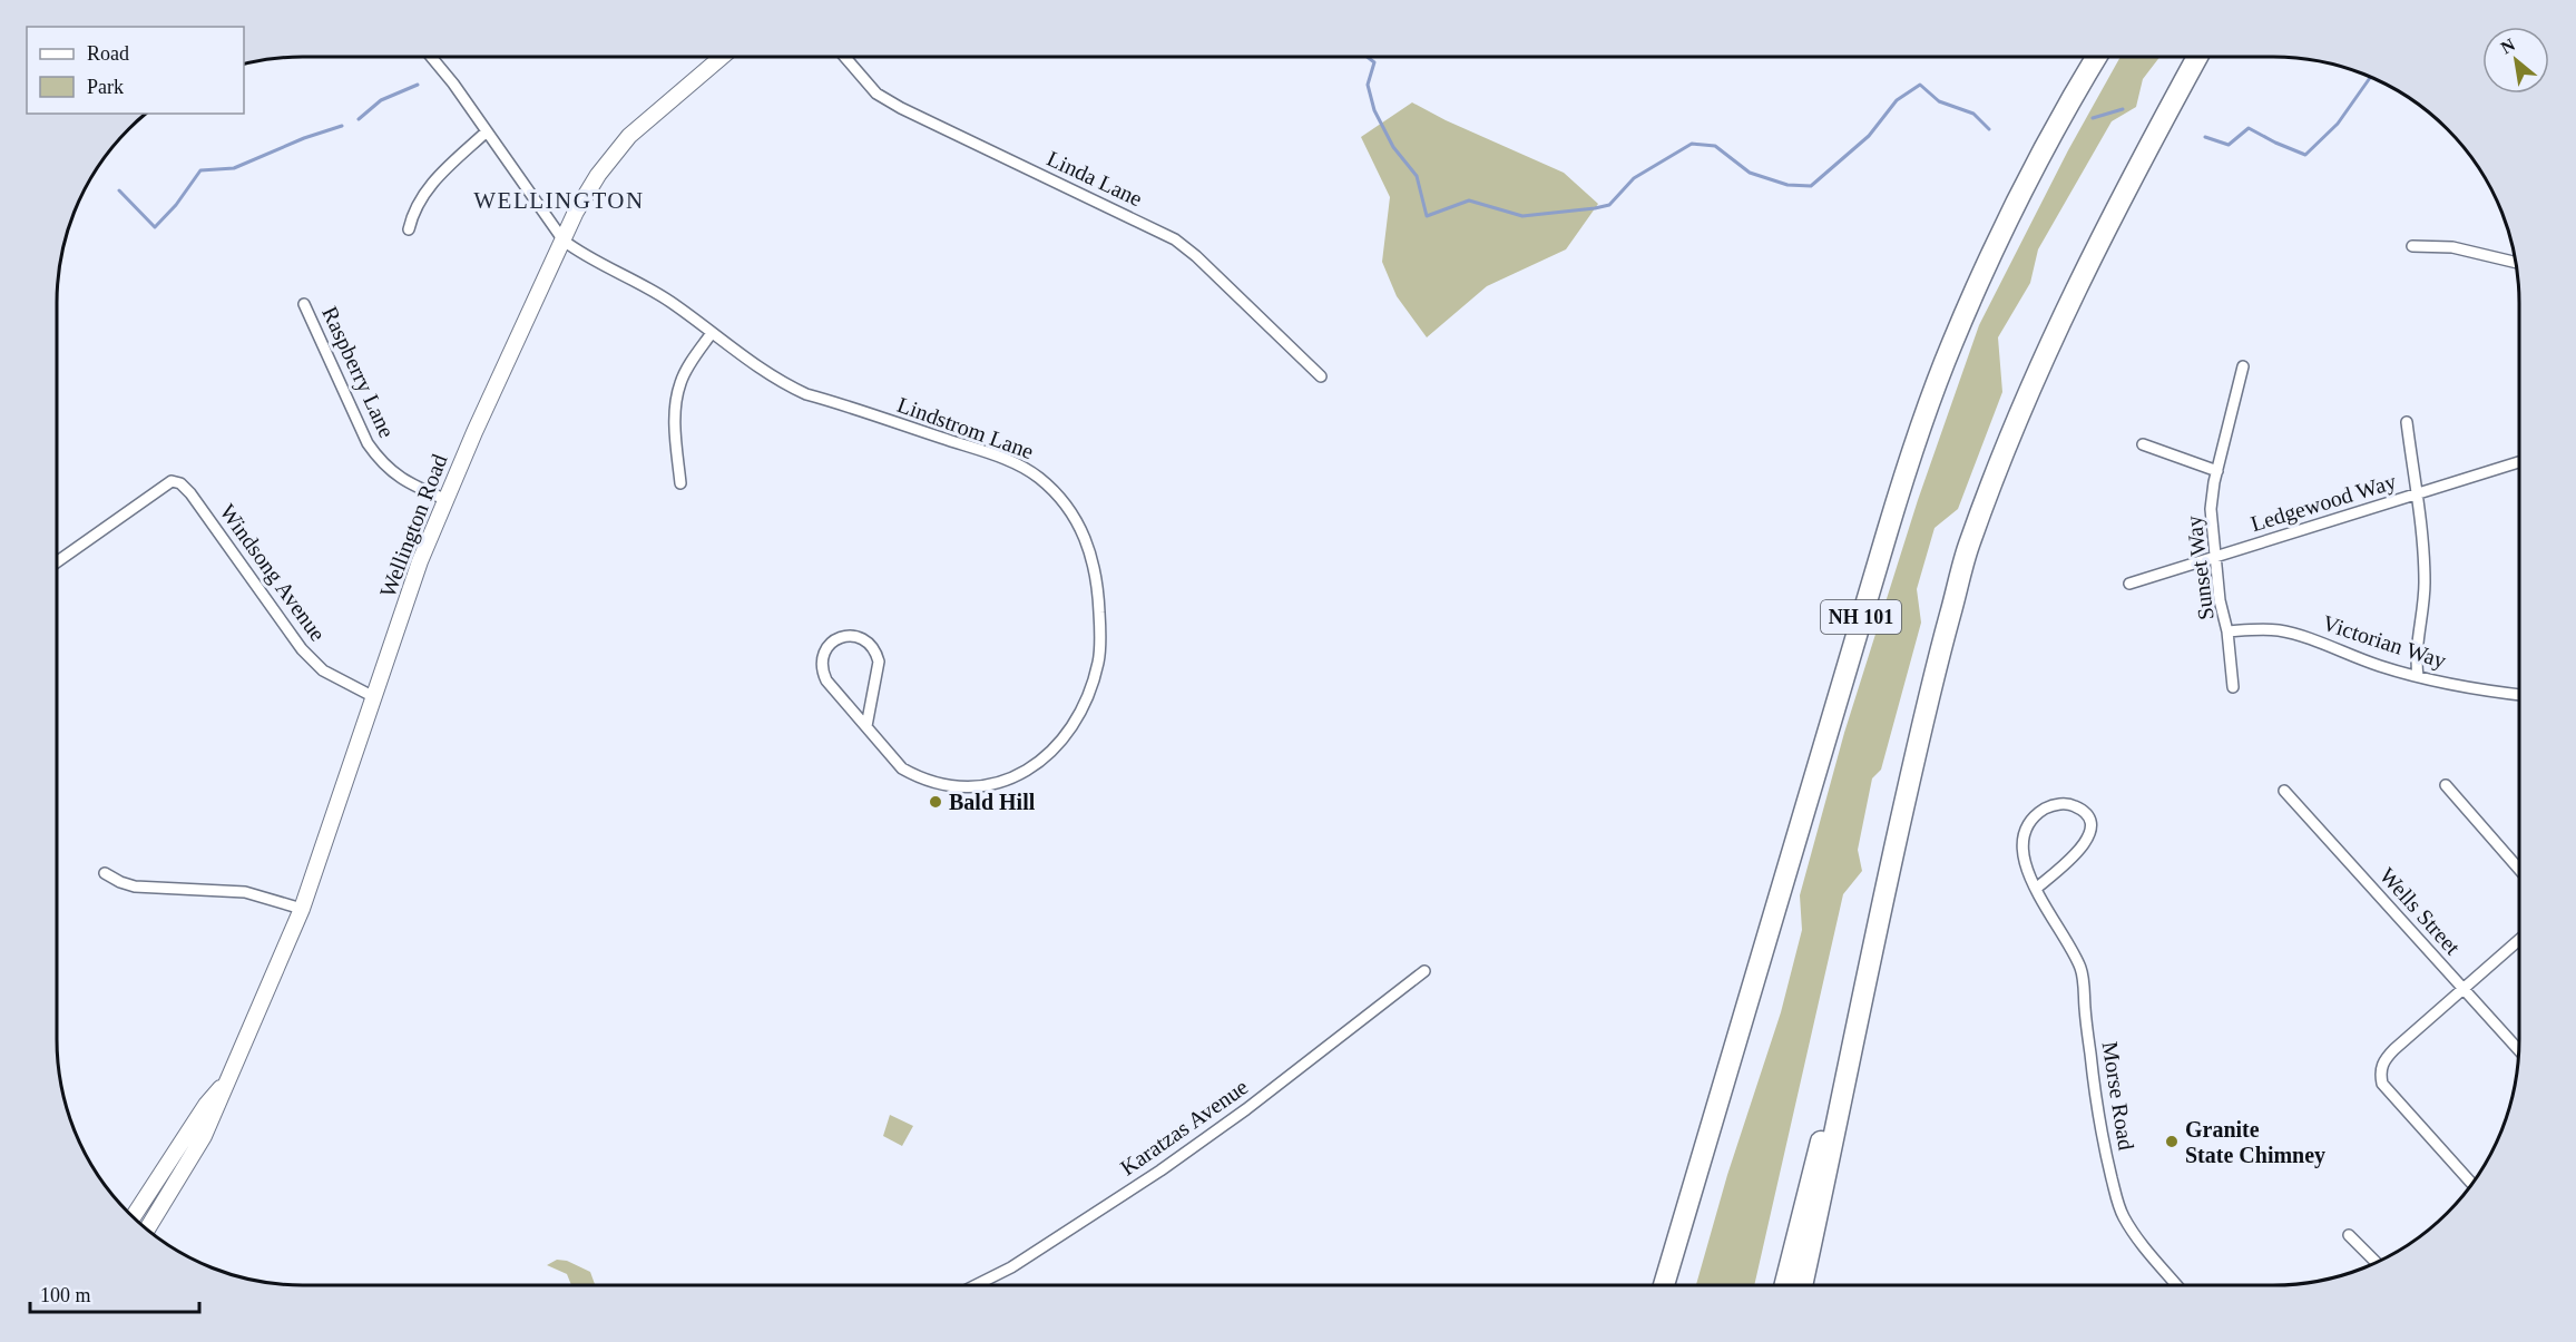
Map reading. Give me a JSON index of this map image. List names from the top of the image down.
{
  "streets": {
    "highway": ["NH 101"],
    "main road": ["Wellington Road"],
    "street": [
      "Linda Lane",
      "Raspberry Lane",
      "Lindstrom Lane",
      "Ledgewood Way",
      "Sunset Way",
      "Windsong Avenue",
      "Victorian Way",
      "Wells Street",
      "Morse Road",
      "Karatzas Avenue"
    ]
  },
  "crossings": [
    ["Raspberry Lane", "Wellington Road"],
    ["Lindstrom Lane", "Wellington Road"],
    ["Ledgewood Way", "Sunset Way"],
    ["Wellington Road", "Windsong Avenue"],
    ["Sunset Way", "Victorian Way"]
  ],
  "districts": ["WELLINGTON"],
  "places": ["Bald Hill", "Granite State Chimney"],
  "legend": ["Road", "Park"],
  "scale_bar": "100 m",
  "north": "top left"
}
